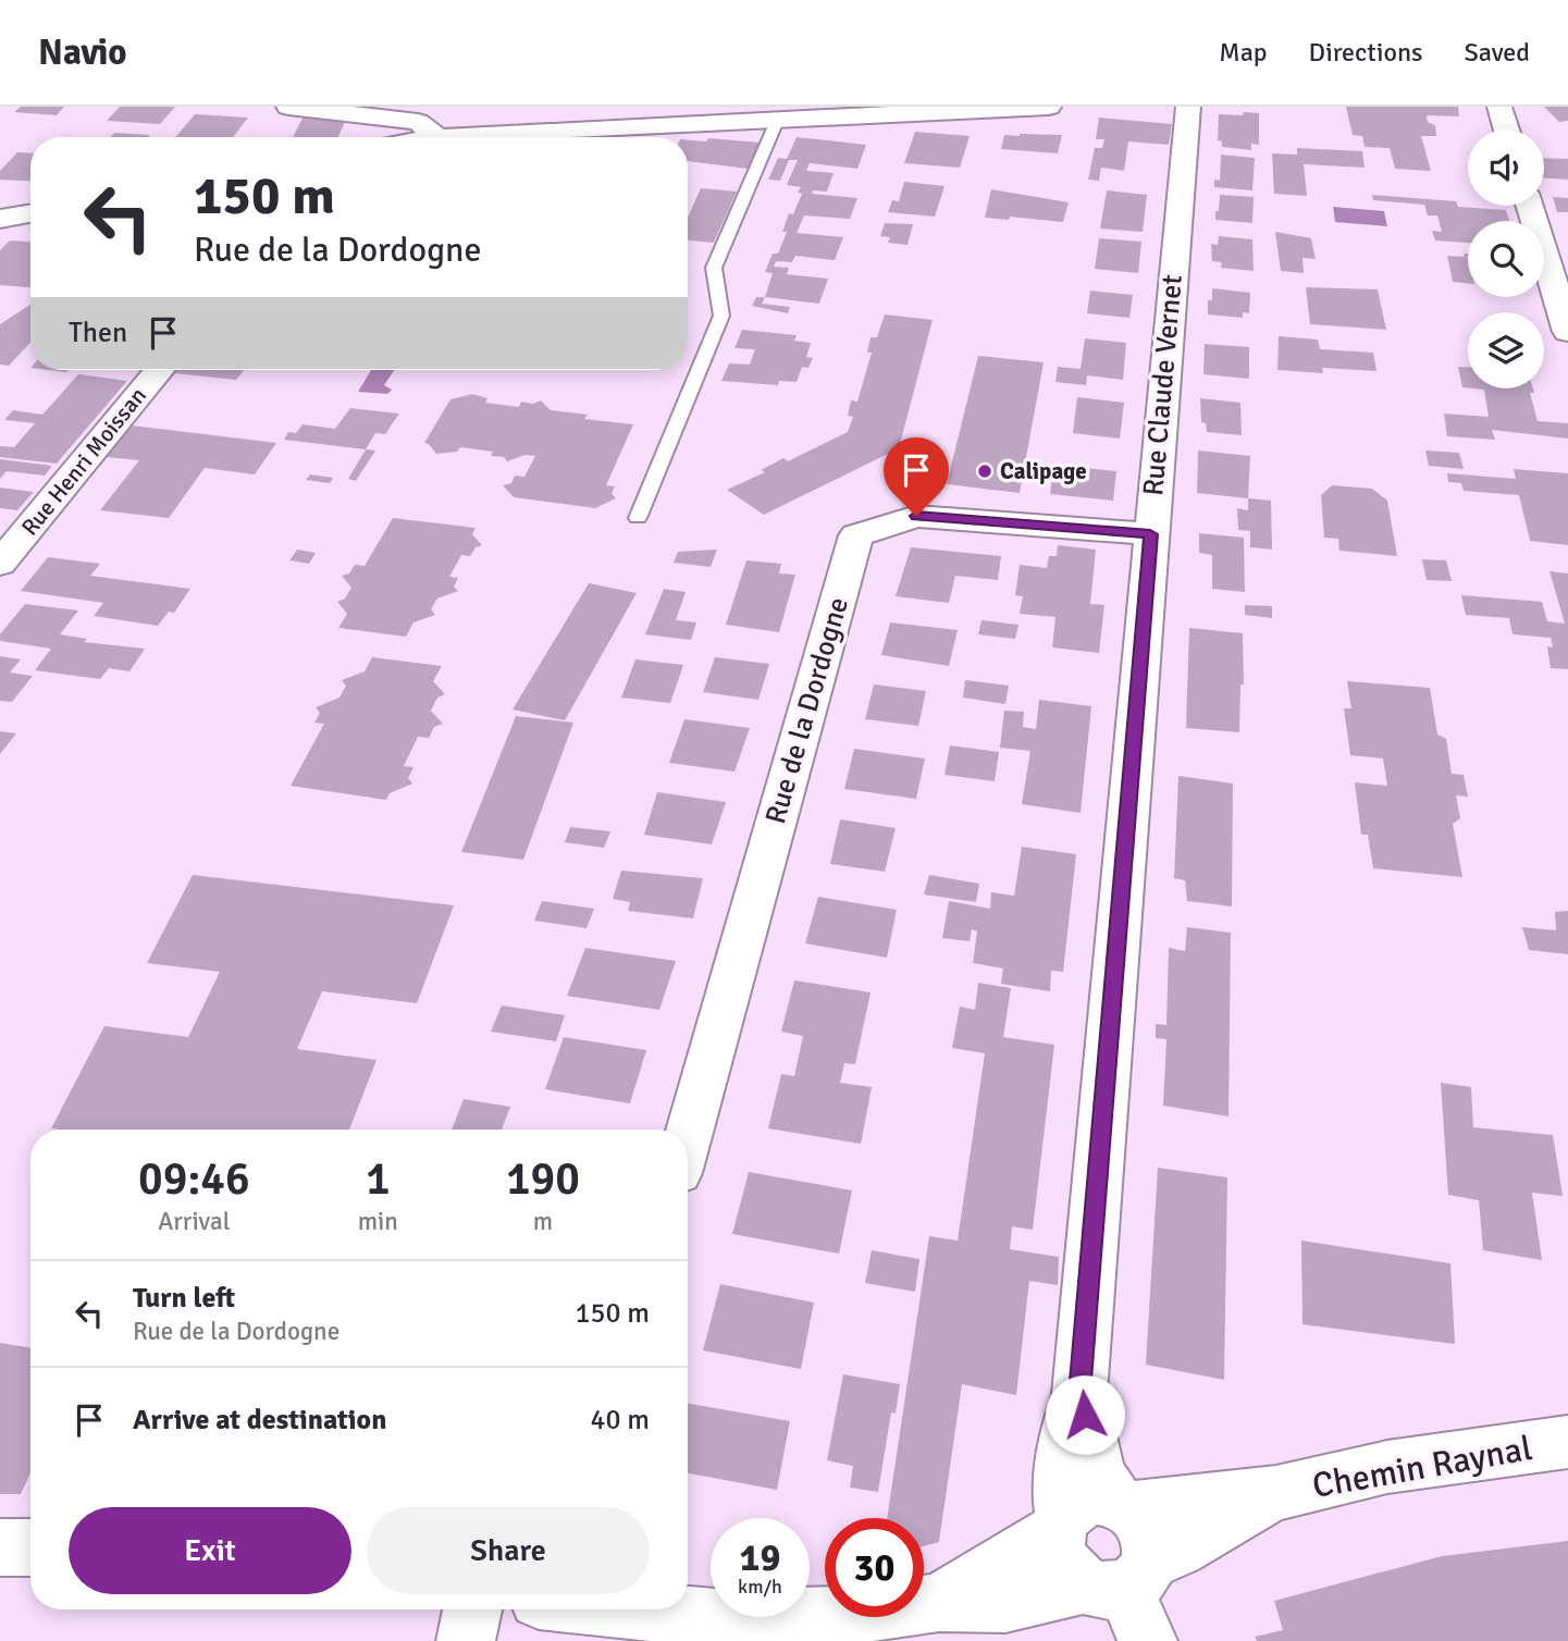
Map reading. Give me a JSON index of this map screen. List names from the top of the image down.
{
  "streets": {
    "street": [
      "Rue Claude Vernet",
      "Rue Henri Moissan",
      "Rue de la Dordogne",
      "Chemin Raynal"
    ]
  },
  "crossings": [
    ["Rue Claude Vernet", "Rue de la Dordogne"],
    ["Rue Claude Vernet", "Chemin Raynal"]
  ],
  "places": ["Calipage"],
  "page": {
    "header": "Navio",
    "nav": ["Map", "Directions", "Saved"],
    "turn": ["150 m", "Rue de la Dordogne"],
    "then": "Then",
    "eta": [
      "09:46",
      "Arrival",
      "1",
      "min",
      "190",
      "m"
    ],
    "list": [
      {
        "name": "Turn left",
        "note": "Rue de la Dordogne",
        "value": "150 m"
      },
      {
        "name": "Arrive at destination",
        "value": "40 m"
      }
    ],
    "buttons": ["Exit", "Share"],
    "speed": "19 km/h",
    "limit": "30"
  }
}
